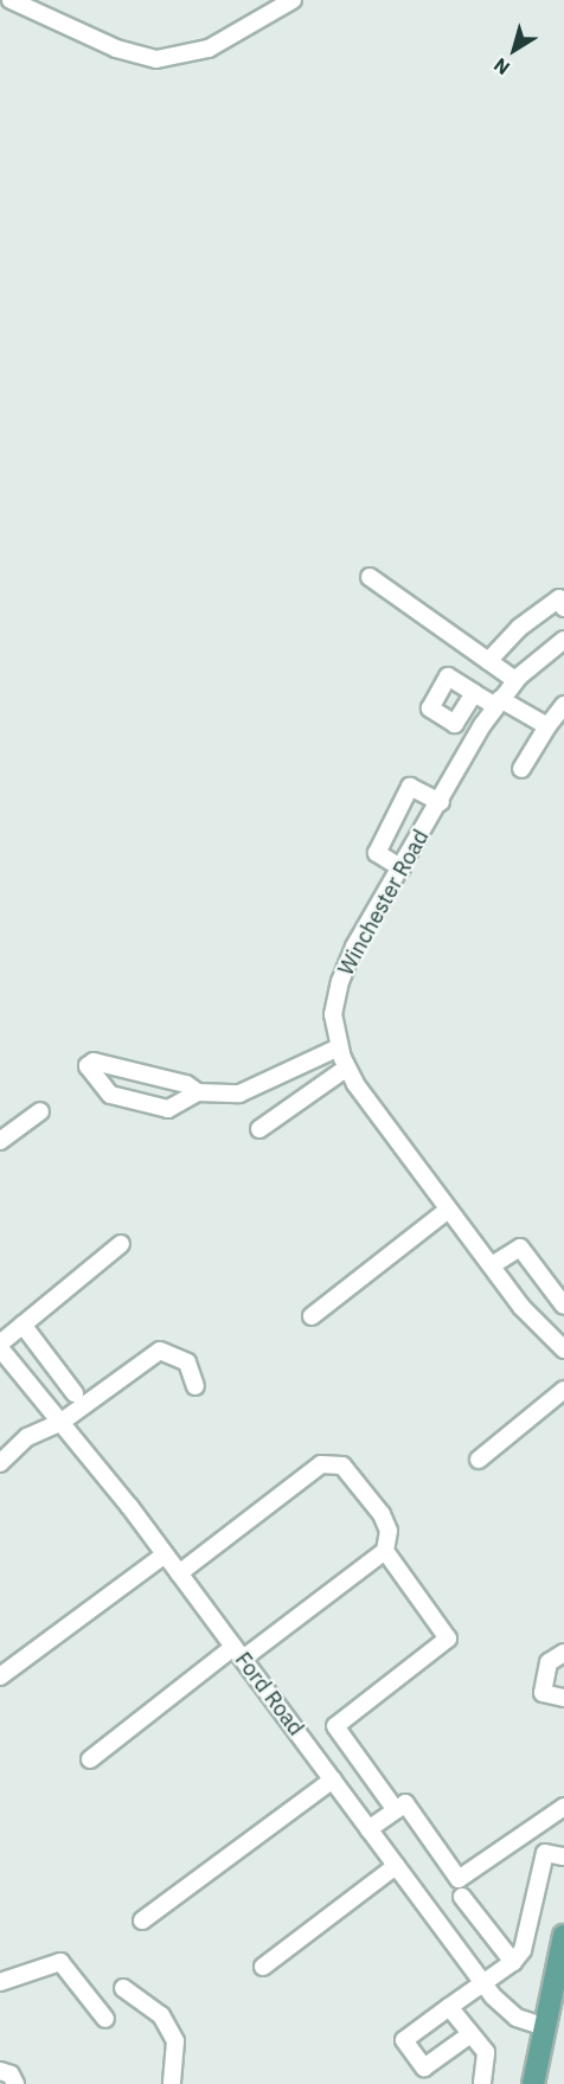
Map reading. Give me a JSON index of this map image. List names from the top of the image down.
{
  "streets": {
    "street": ["Winchester Road", "Ford Road"]
  },
  "north": "bottom left"
}
